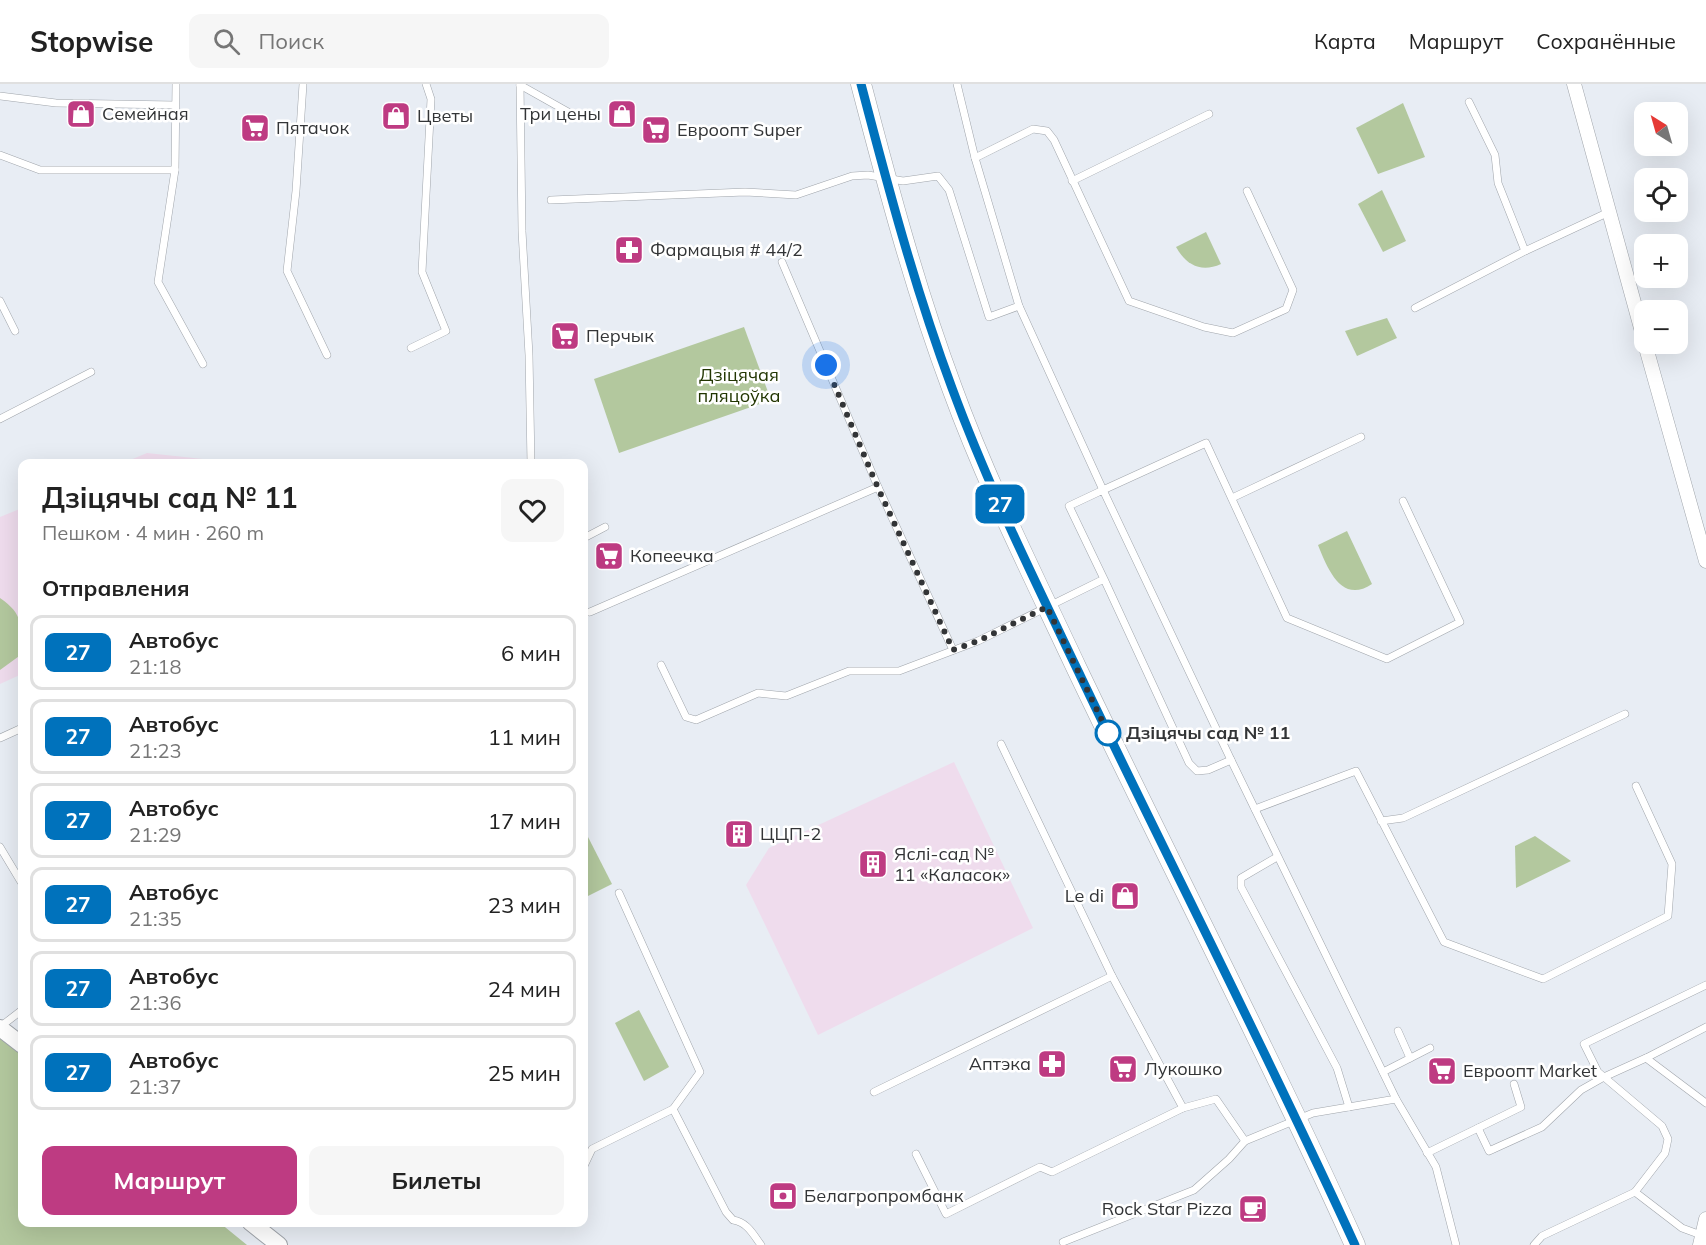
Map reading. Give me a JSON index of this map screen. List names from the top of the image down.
{
  "parks": ["Дзіцячая пляцоўка"],
  "places": {
    "shop": [
      "Семейная",
      "Три цены",
      "Цветы",
      "Le di"
    ],
    "supermarket": [
      "Пятачок",
      "Евроопт Super",
      "Перчык",
      "Копеечка",
      "Лукошко",
      "Евроопт Market"
    ],
    "pharmacy": ["Фармацыя # 44/2", "Аптэка"],
    "other": ["Дзіцячы сад № 11"],
    "building": ["ЦЦП-2", "Яслі-сад № 11 «Каласок»"],
    "bank": ["Белагропромбанк"],
    "cafe": ["Rock Star Pizza"]
  },
  "lines": ["bus line 27"],
  "north": "top left",
  "page": {
    "header": "Stopwise",
    "search": "Поиск",
    "nav": ["Карта", "Маршрут", "Сохранённые"],
    "on_map": "27",
    "map_buttons": ["+", "−"],
    "heading": [
      ["Дзіцячы сад № 11", "Пешком · 4 мин · 260 m"],
      "Отправления"
    ],
    "list": [
      {
        "mark": "27",
        "name": "Автобус",
        "note": "21:18",
        "value": "6 мин"
      },
      {
        "mark": "27",
        "name": "Автобус",
        "note": "21:23",
        "value": "11 мин"
      },
      {
        "mark": "27",
        "name": "Автобус",
        "note": "21:29",
        "value": "17 мин"
      },
      {
        "mark": "27",
        "name": "Автобус",
        "note": "21:35",
        "value": "23 мин"
      },
      {
        "mark": "27",
        "name": "Автобус",
        "note": "21:36",
        "value": "24 мин"
      },
      {
        "mark": "27",
        "name": "Автобус",
        "note": "21:37",
        "value": "25 мин"
      }
    ],
    "buttons": ["Маршрут", "Билеты"]
  }
}
